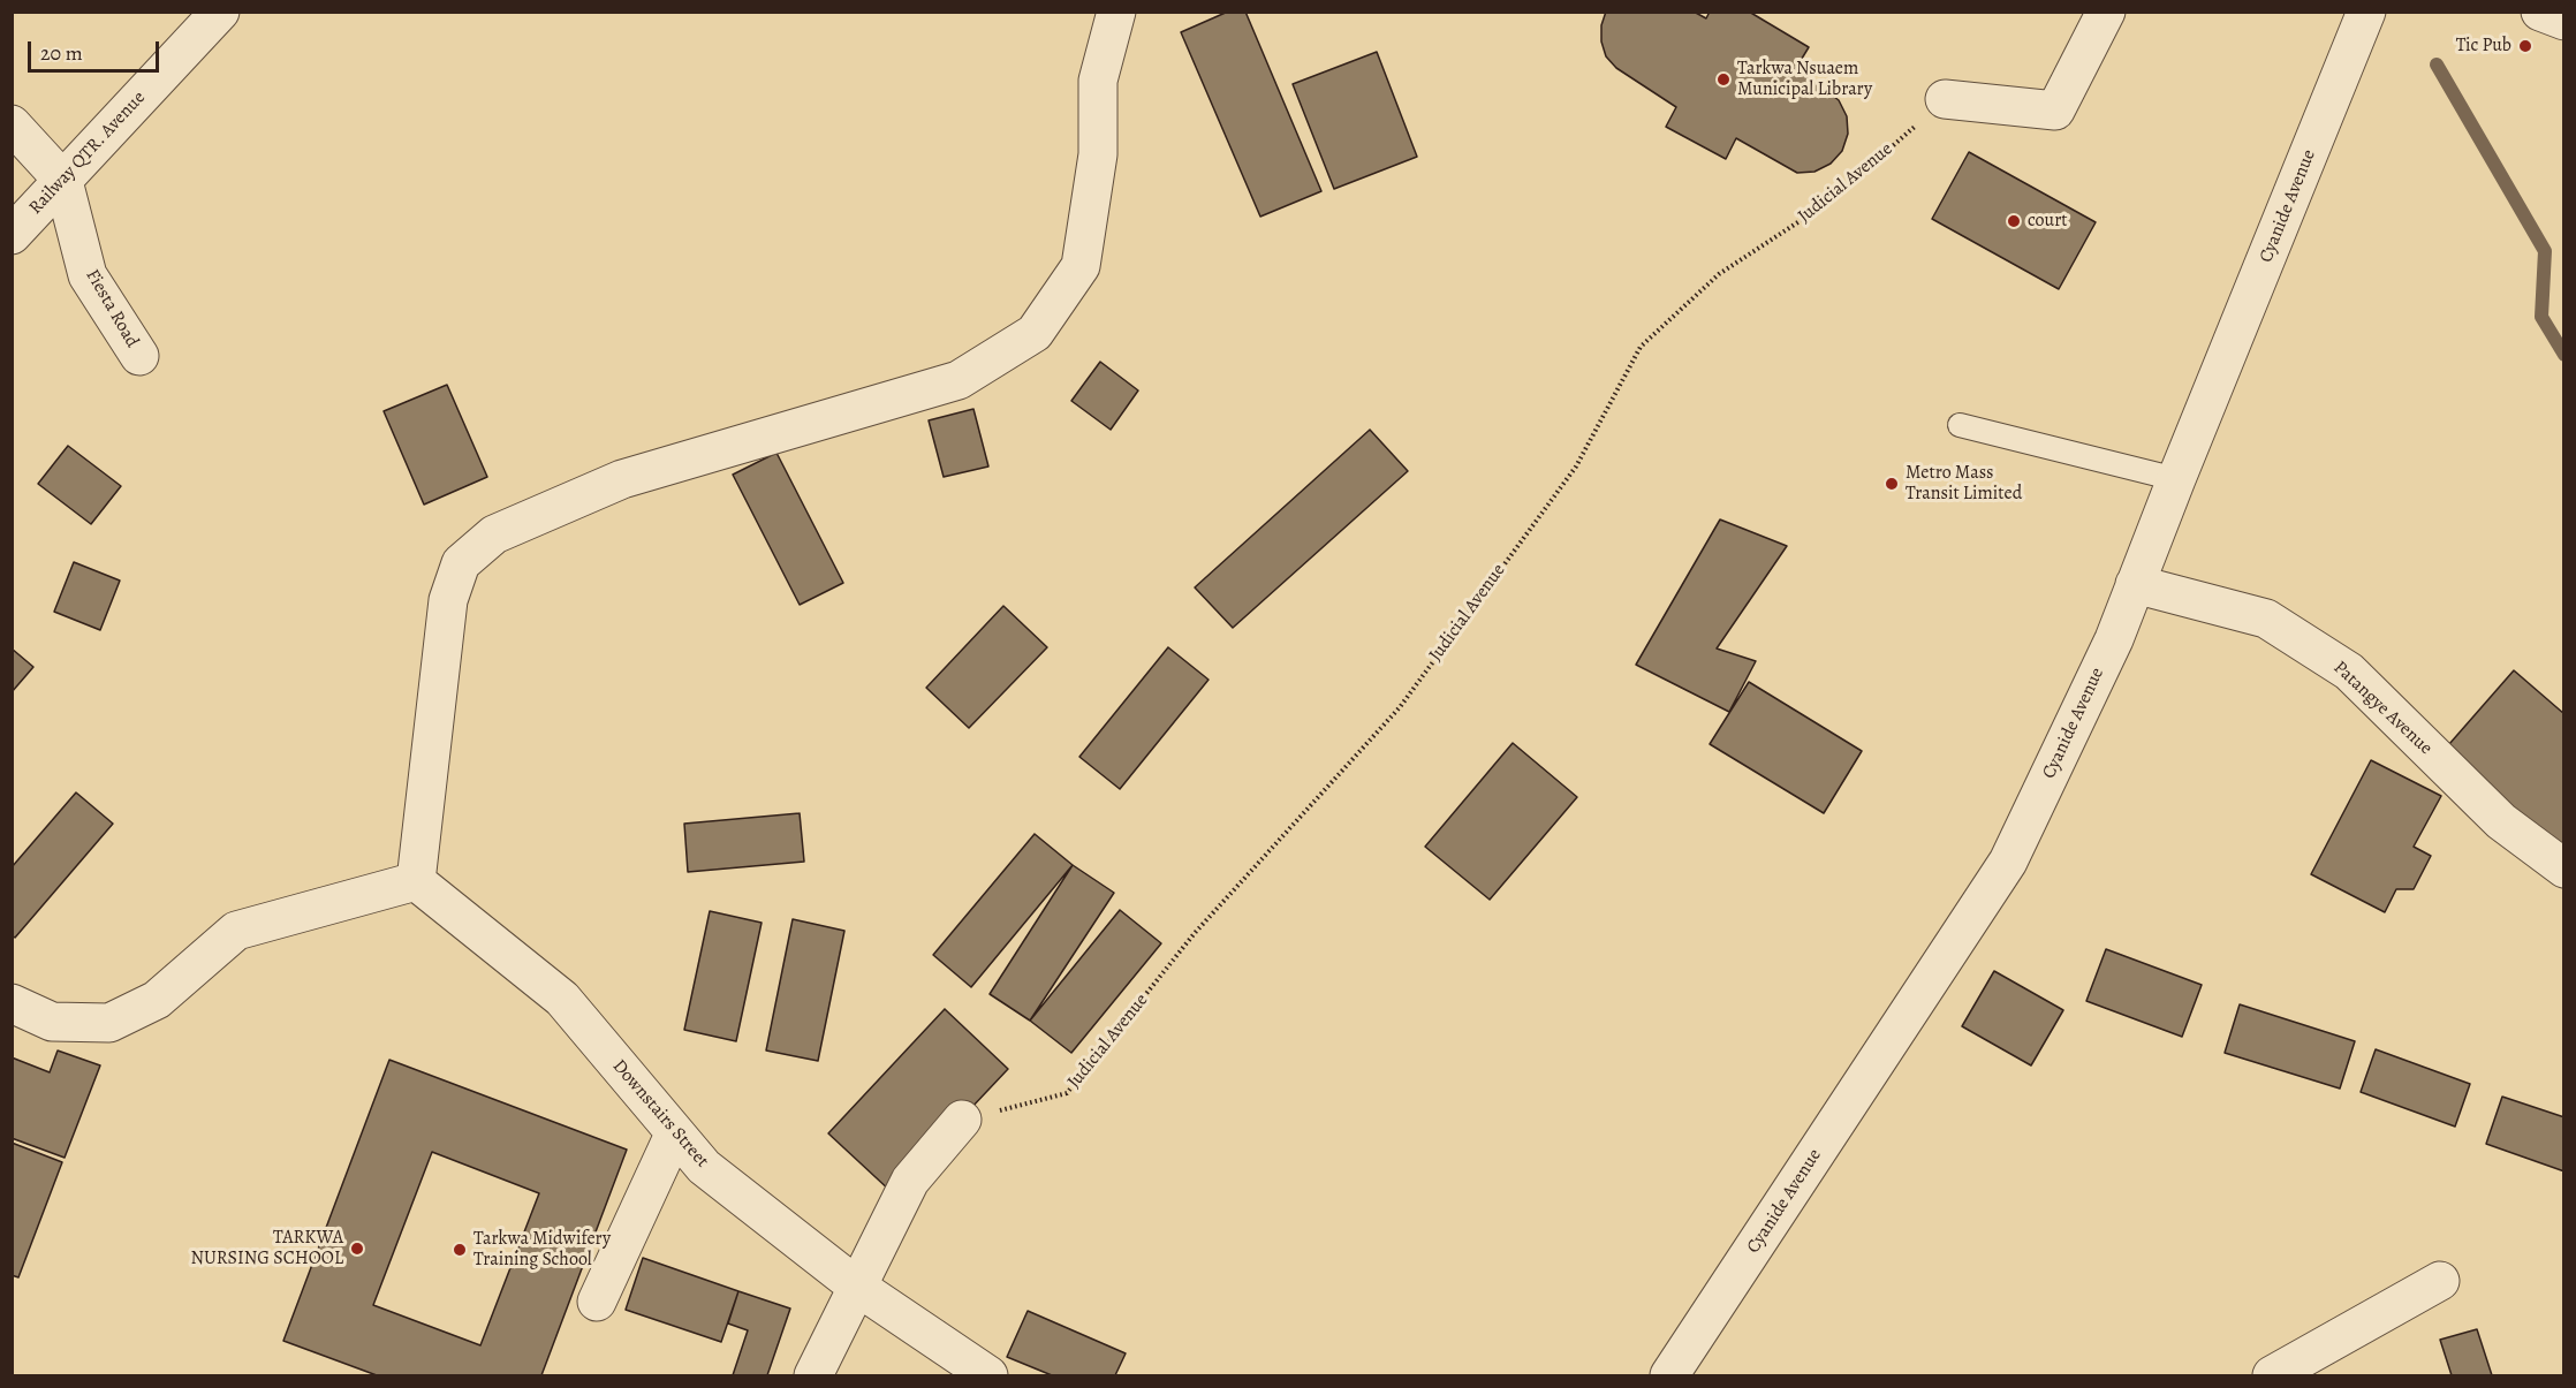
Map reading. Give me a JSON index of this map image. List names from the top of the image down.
{
  "streets": {
    "street": [
      "Railway QTR. Avenue",
      "Cyanide Avenue",
      "Fiesta Road",
      "Patangye Avenue",
      "Downstairs Street"
    ],
    "path": ["Judicial Avenue"]
  },
  "crossings": [
    ["Railway QTR. Avenue", "Fiesta Road"],
    ["Cyanide Avenue", "Patangye Avenue"]
  ],
  "places": [
    "Tic Pub",
    "Tarkwa Nsuaem Municipal Library",
    "court",
    "Metro Mass Transit Limited",
    "TARKWA NURSING SCHOOL",
    "Tarkwa Midwifery Training School"
  ],
  "scale_bar": "20 m"
}
